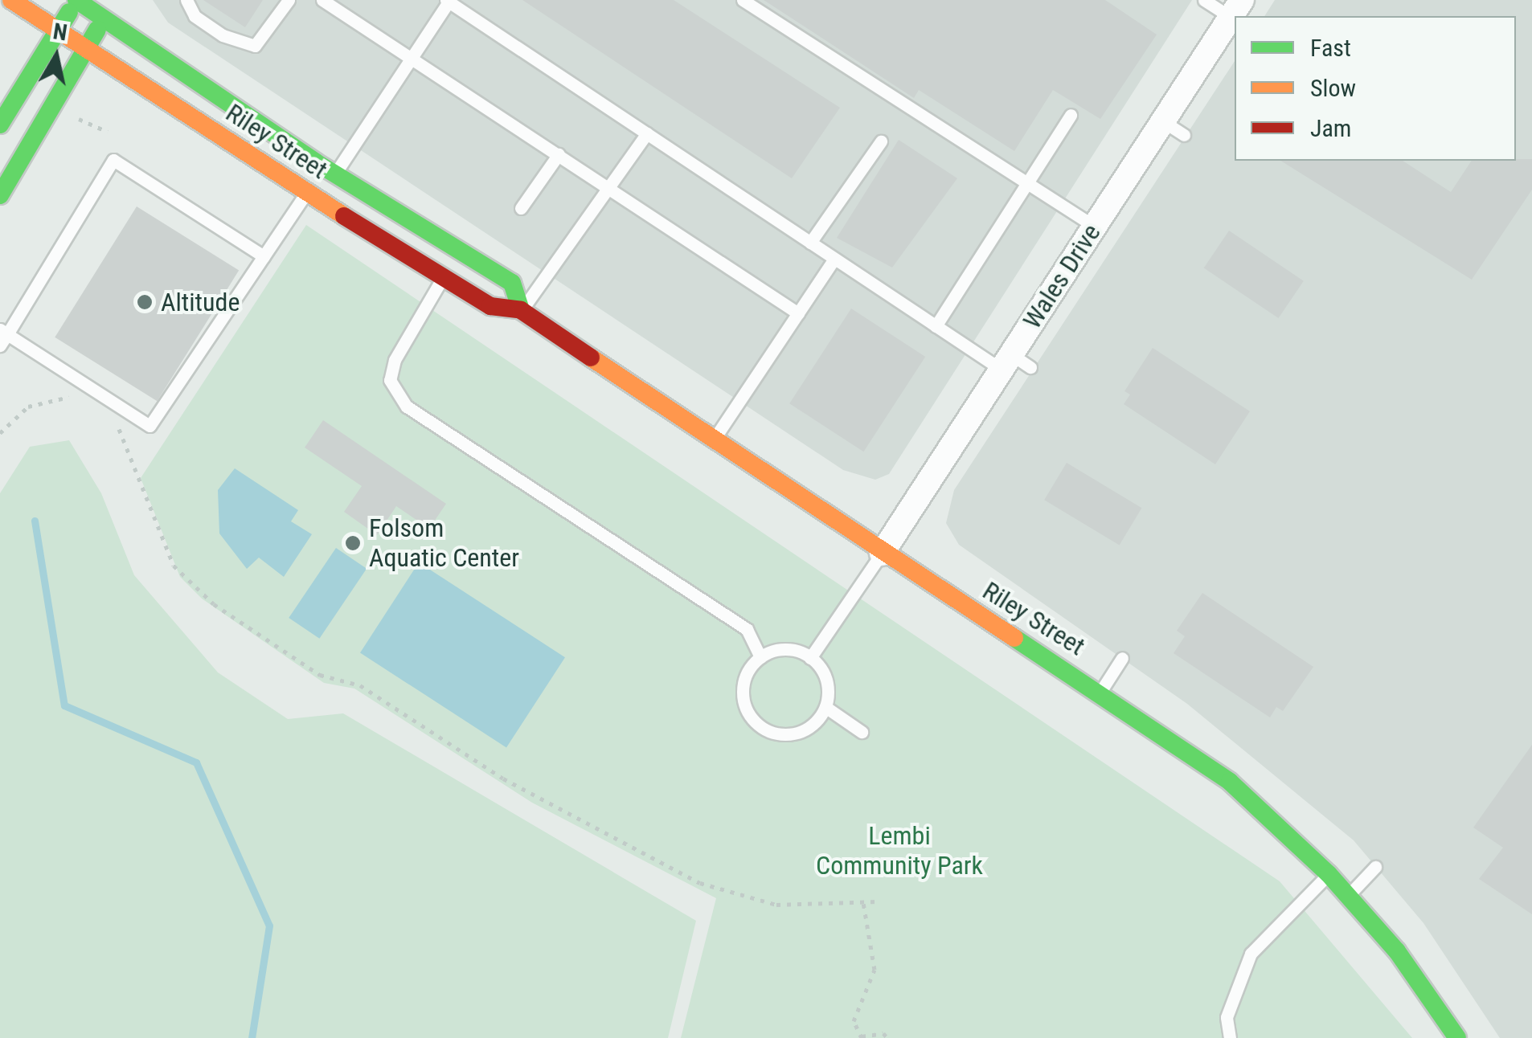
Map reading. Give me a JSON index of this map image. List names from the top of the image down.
{
  "streets": {
    "main road": ["Riley Street"],
    "street": ["Wales Drive"]
  },
  "crossings": [
    ["Riley Street", "Wales Drive"]
  ],
  "parks": ["Lembi Community Park"],
  "places": ["Altitude", "Folsom Aquatic Center"],
  "legend": ["Fast", "Slow", "Jam"],
  "north": "top"
}
